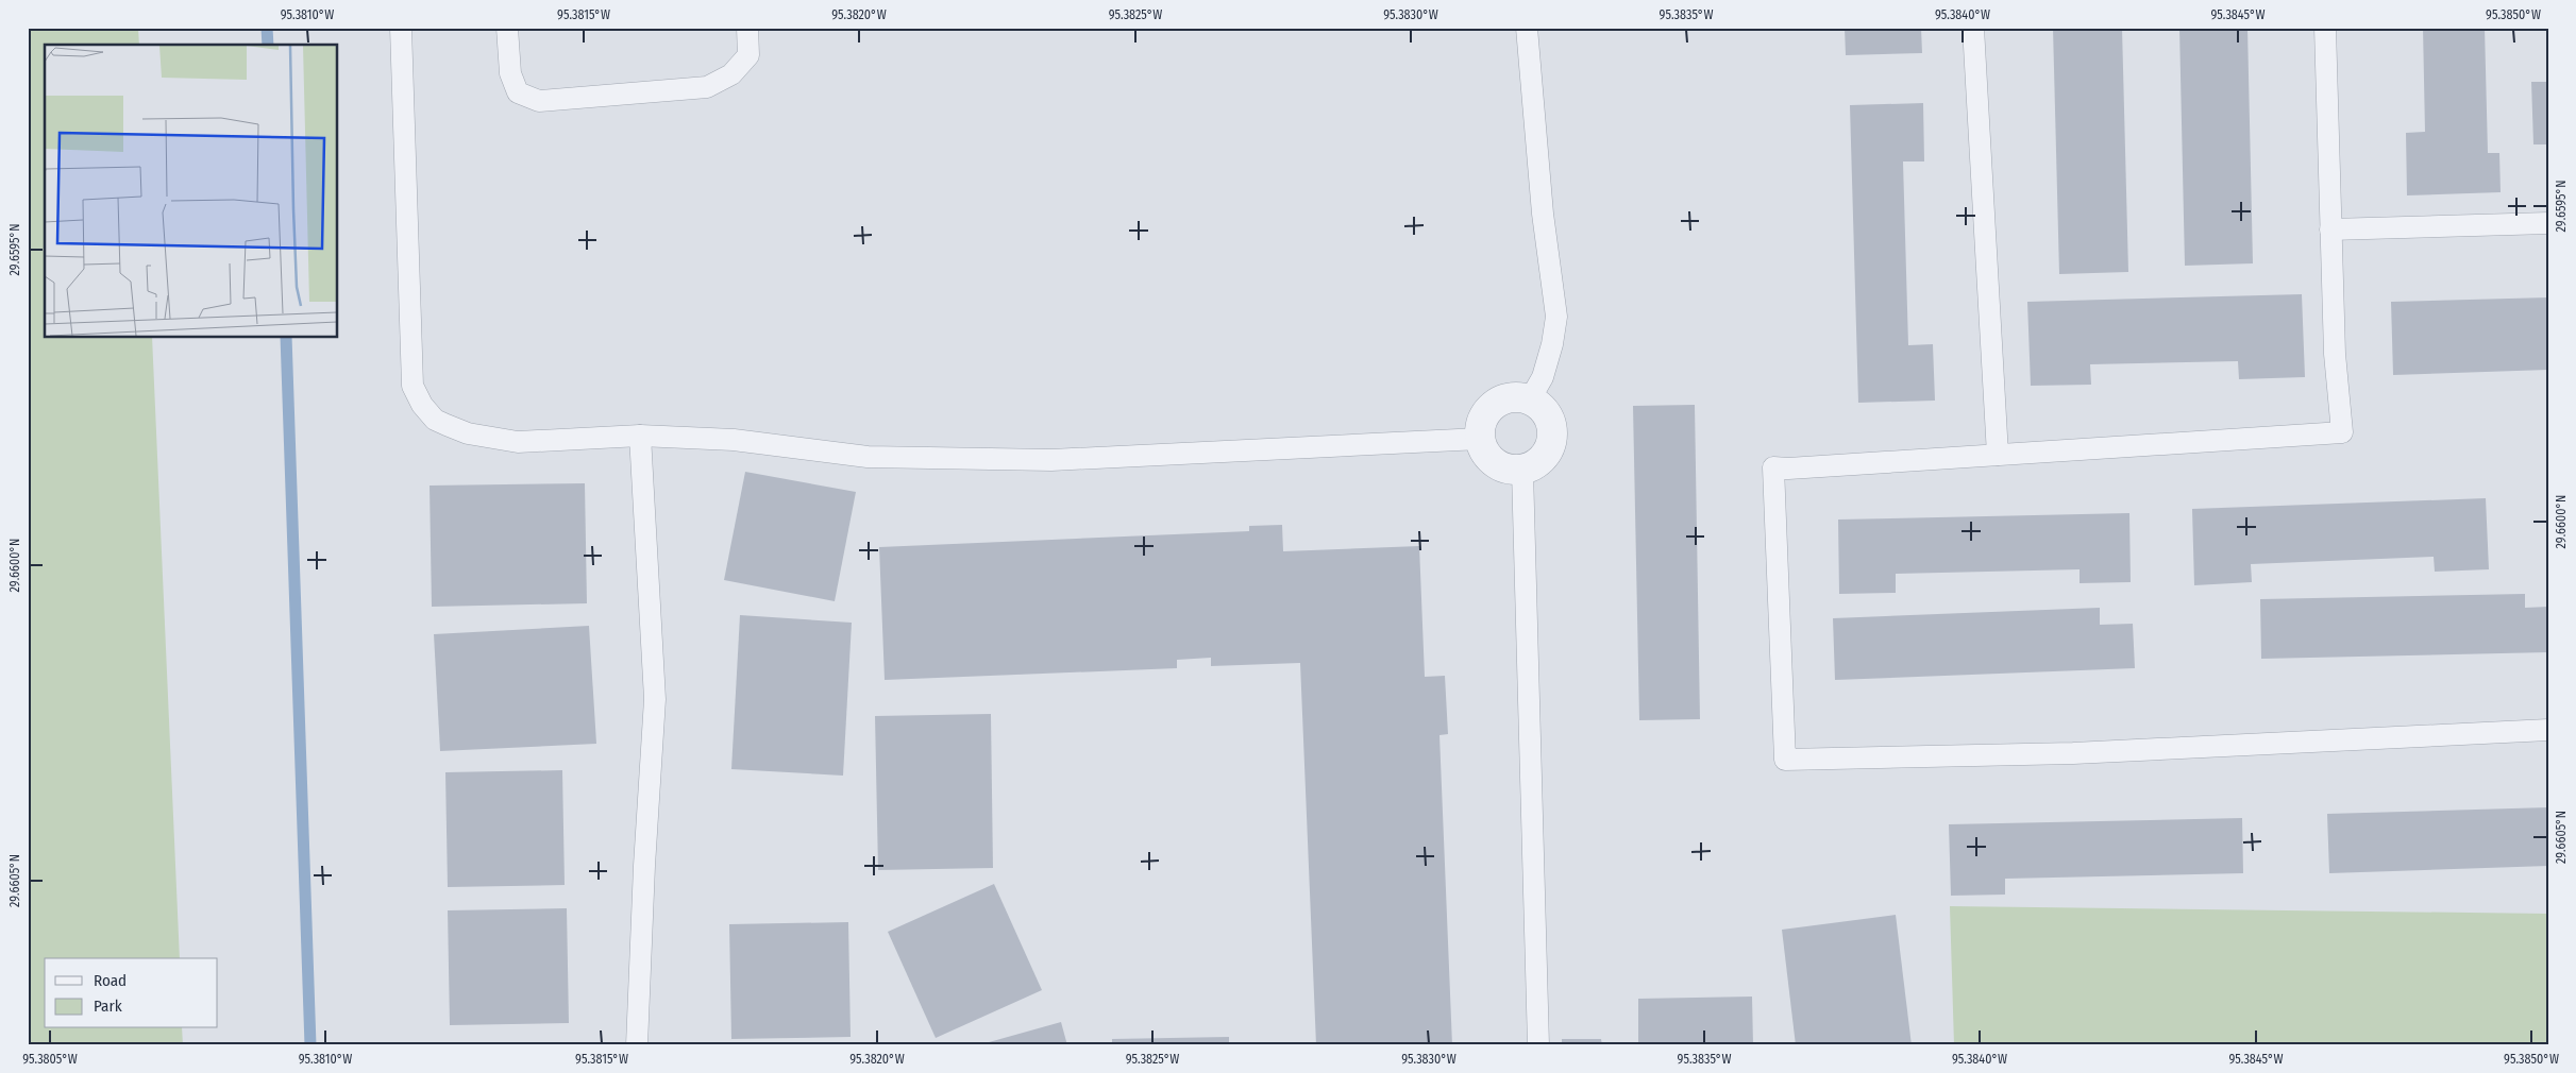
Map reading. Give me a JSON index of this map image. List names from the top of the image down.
{
  "legend": ["Road", "Park"],
  "coordinates": [
    "95.3810°W",
    "95.3815°W",
    "95.3820°W",
    "95.3825°W",
    "95.3830°W",
    "95.3835°W",
    "95.3840°W",
    "95.3845°W",
    "95.3850°W",
    "29.6595°N",
    "29.6600°N",
    "29.6605°N",
    "95.3805°W"
  ]
}
